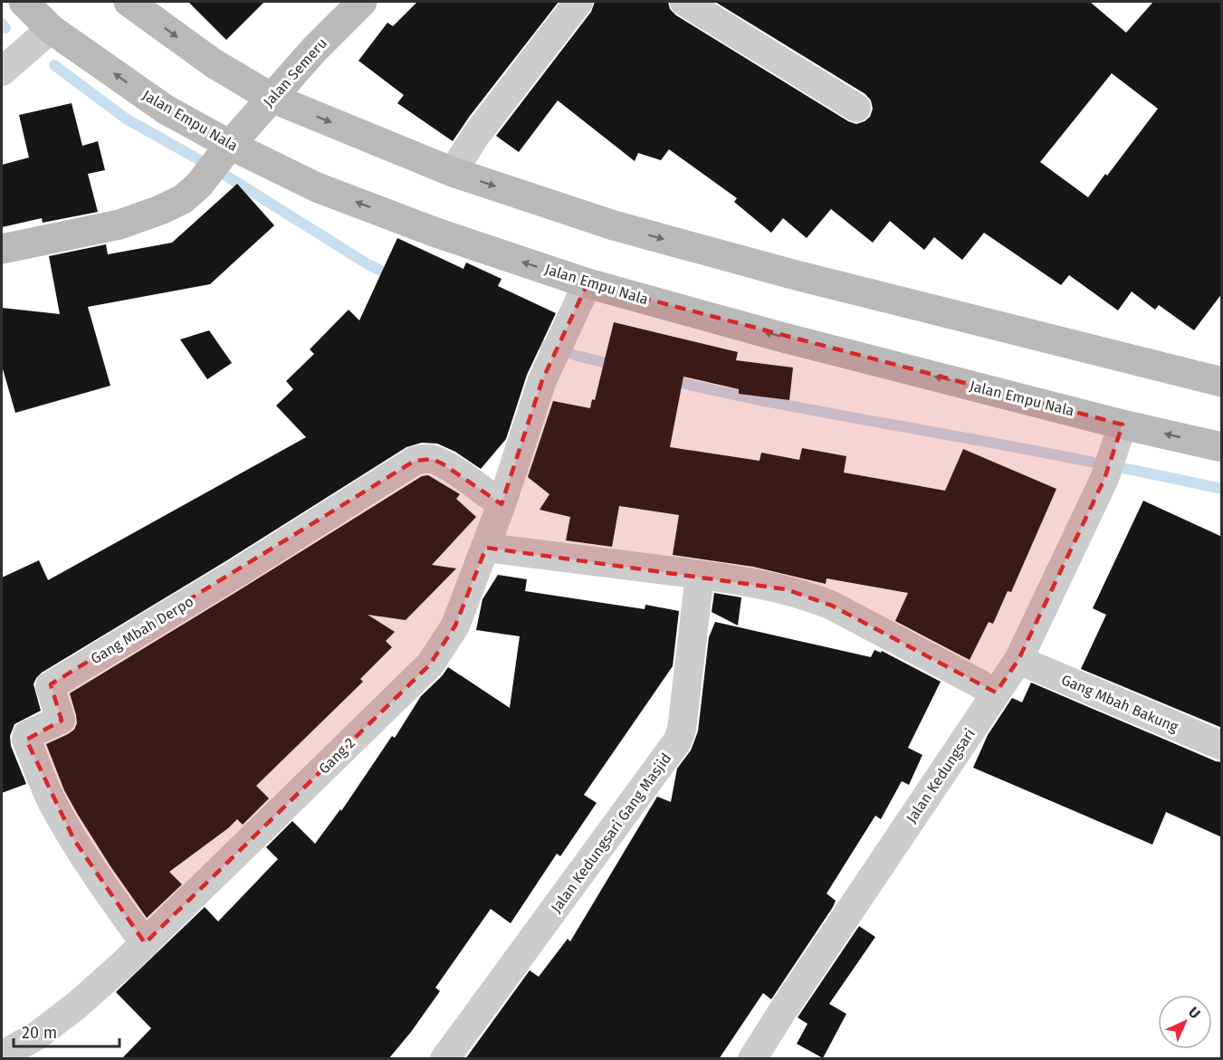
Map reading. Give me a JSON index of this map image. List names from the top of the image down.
{
  "streets": {
    "main road": ["Jalan Semeru", "Jalan Empu Nala"],
    "street": [
      "Gang Mbah Derpo",
      "Gang Mbah Bakung",
      "Gang 2",
      "Jalan Kedungsari",
      "Jalan Kedungsari Gang Masjid"
    ]
  },
  "crossings": [
    ["Jalan Semeru", "Jalan Empu Nala"],
    ["Jalan Empu Nala", "Gang 2"],
    ["Jalan Empu Nala", "Jalan Kedungsari"],
    ["Gang Mbah Derpo", "Gang 2"],
    ["Gang Mbah Bakung", "Jalan Kedungsari"]
  ],
  "scale_bar": "20 m",
  "north": "top right"
}
